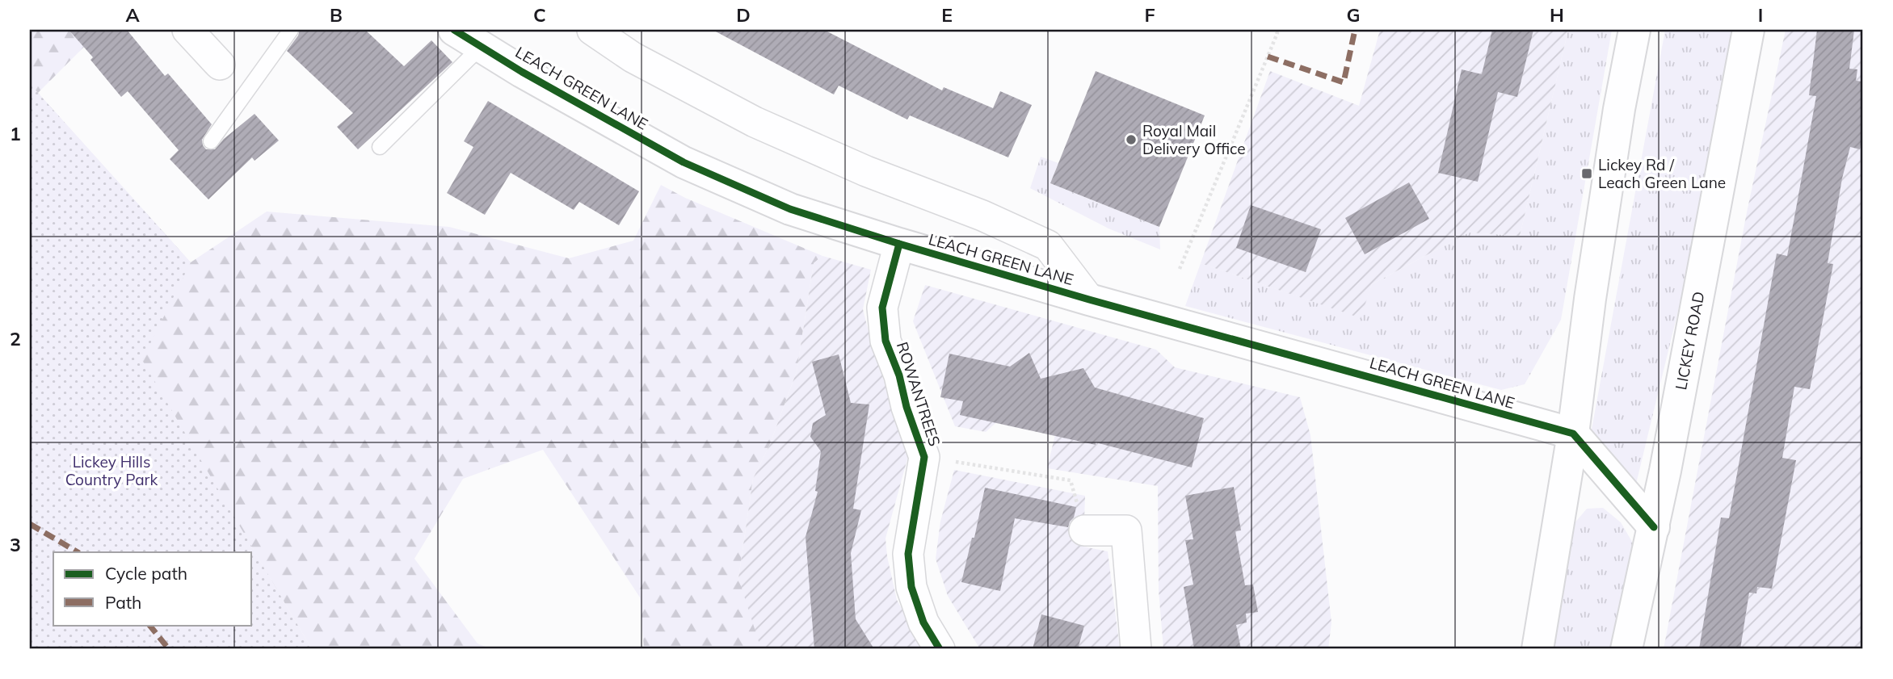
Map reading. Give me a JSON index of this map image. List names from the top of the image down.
{
  "streets": {
    "street": ["LEACH GREEN LANE", "LICKEY ROAD", "ROWANTREES"]
  },
  "crossings": [
    ["LEACH GREEN LANE", "ROWANTREES"]
  ],
  "parks": ["Lickey Hills Country Park"],
  "places": {
    "other": ["Royal Mail Delivery Office"],
    "transit": ["Lickey Rd / Leach Green Lane"]
  },
  "legend": ["Cycle path", "Path"],
  "grid": {
    "columns": [
      "A",
      "B",
      "C",
      "D",
      "E",
      "F",
      "G",
      "H",
      "I"
    ],
    "rows": ["1", "2", "3"]
  }
}
